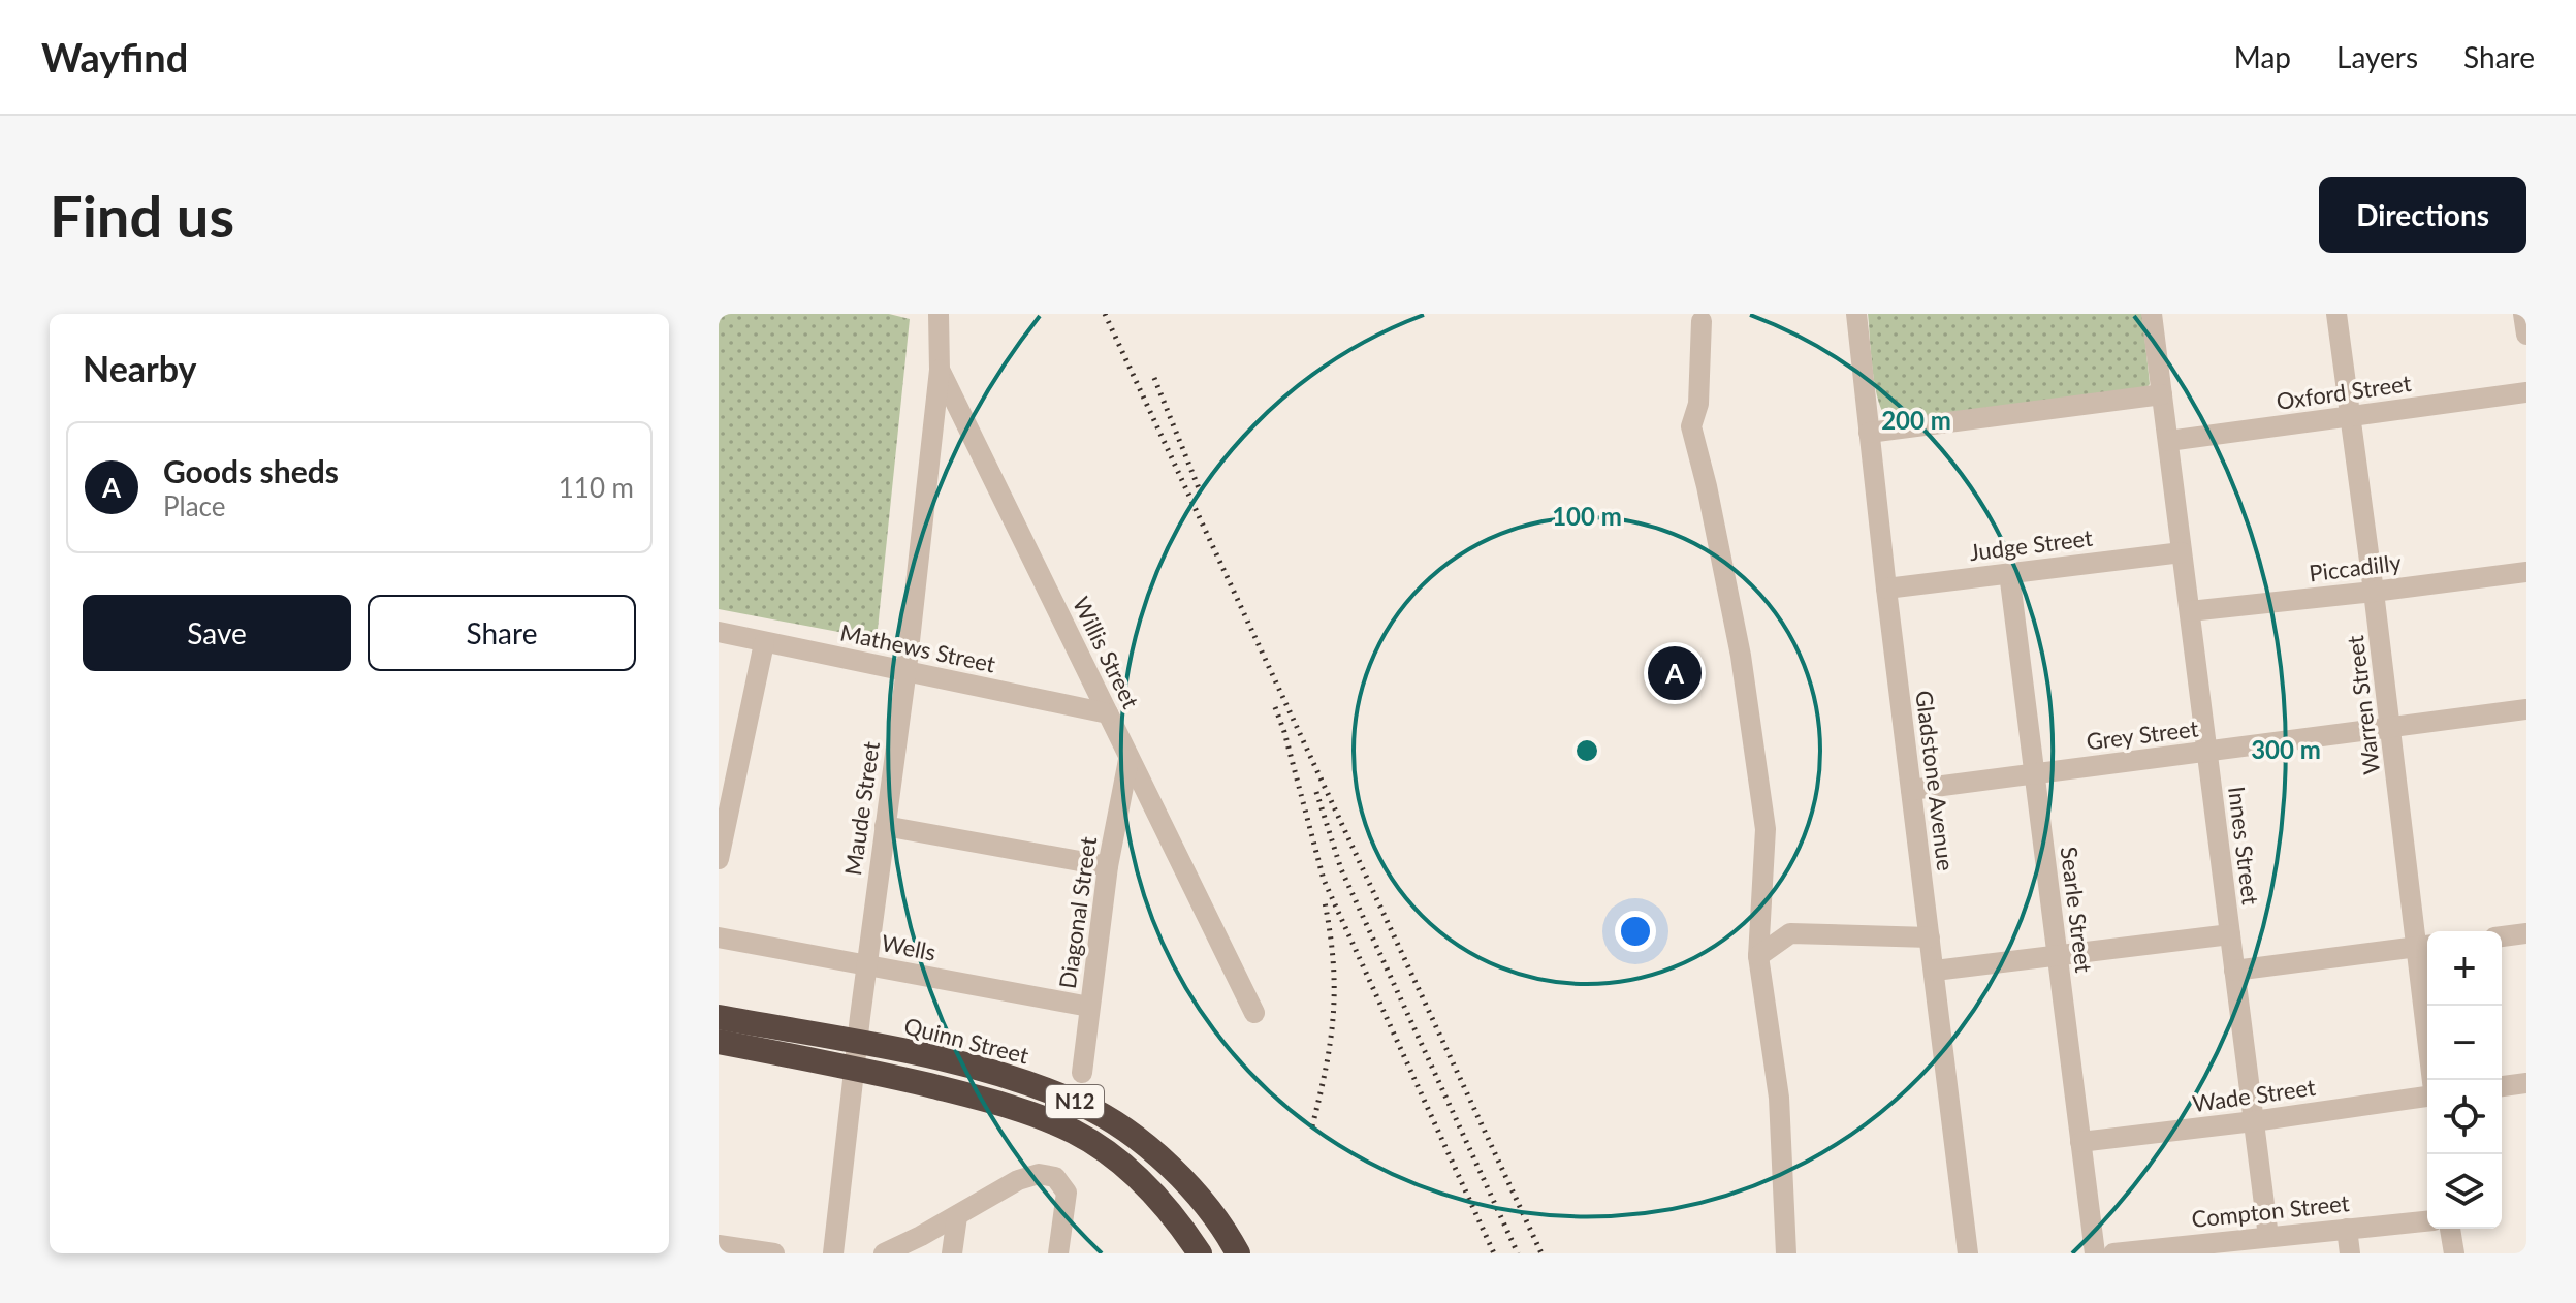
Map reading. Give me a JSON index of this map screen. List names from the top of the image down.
{
  "streets": {
    "highway": ["Quinn Street", "N12"],
    "street": [
      "Oxford Street",
      "Judge Street",
      "Piccadilly",
      "Mathews Street",
      "Willis Street",
      "Warren Street",
      "Grey Street",
      "Gladstone Avenue",
      "Maude Street",
      "Innes Street",
      "Searle Street",
      "Diagonal Street",
      "Wells",
      "Wade Street",
      "Compton Street"
    ]
  },
  "crossings": [
    ["Oxford Street", "Warren Street"],
    ["Oxford Street", "Innes Street"],
    ["Judge Street", "Gladstone Avenue"],
    ["Judge Street", "Innes Street"],
    ["Judge Street", "Searle Street"],
    ["Piccadilly", "Warren Street"],
    ["Piccadilly", "Innes Street"],
    ["Mathews Street", "Willis Street"],
    ["Mathews Street", "Maude Street"],
    ["Willis Street", "Maude Street"],
    ["Willis Street", "Diagonal Street"],
    ["Warren Street", "Grey Street"],
    ["Grey Street", "Gladstone Avenue"],
    ["Grey Street", "Innes Street"],
    ["Grey Street", "Searle Street"],
    ["Maude Street", "Wells"],
    ["Maude Street", "Quinn Street"],
    ["Maude Street", "N12"],
    ["Innes Street", "Wade Street"],
    ["Innes Street", "Compton Street"],
    ["Searle Street", "Wade Street"],
    ["Diagonal Street", "Wells"]
  ],
  "page": {
    "header": "Wayfind",
    "nav": ["Map", "Layers", "Share"],
    "buttons": [
      "Directions",
      ["Save", "Share"]
    ],
    "title": "Find us",
    "heading": "Nearby",
    "list": [
      {
        "mark": "A",
        "name": "Goods sheds",
        "note": "Place",
        "value": "110 m"
      }
    ],
    "pins": "A",
    "map_buttons": ["+", "−"]
  },
  "rings": ["200 m", "100 m", "300 m"]
}
